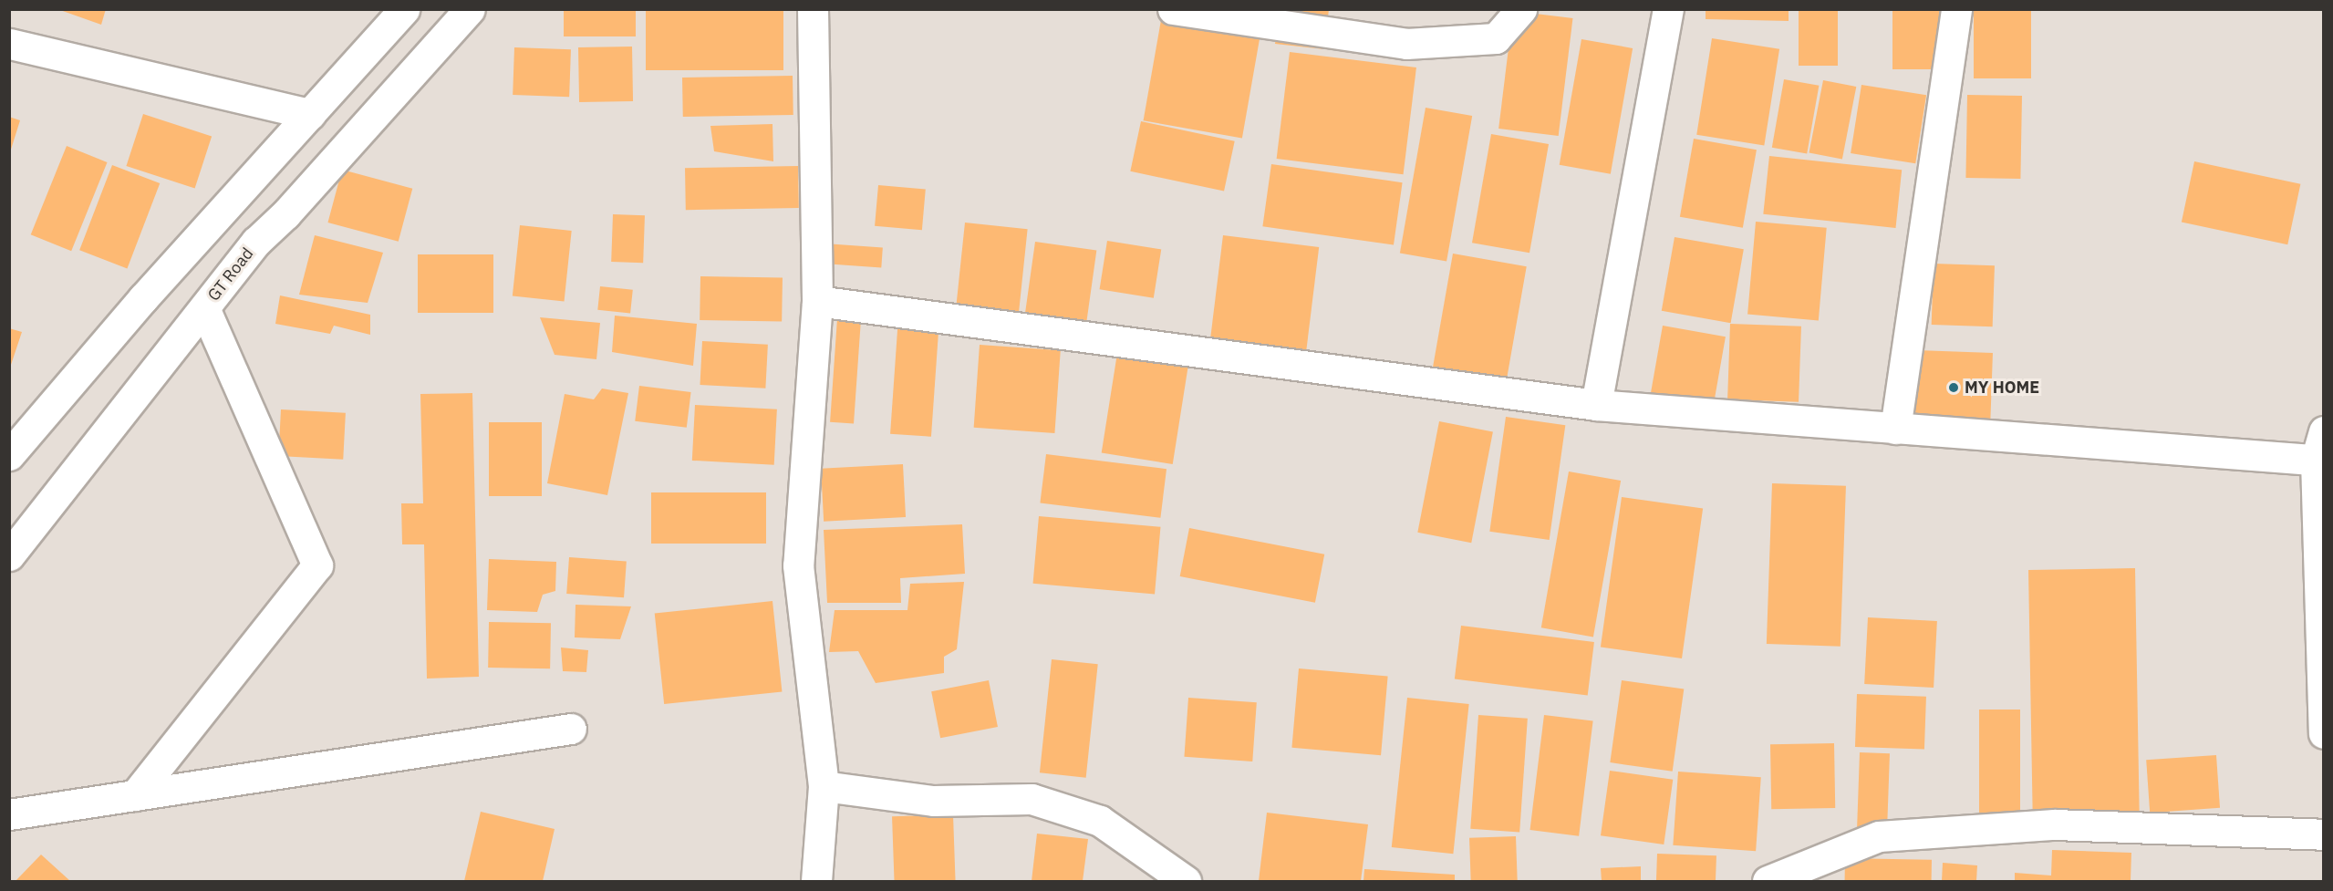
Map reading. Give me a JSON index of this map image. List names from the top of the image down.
{
  "streets": {
    "street": ["GT Road"]
  },
  "places": ["MY HOME"]
}
